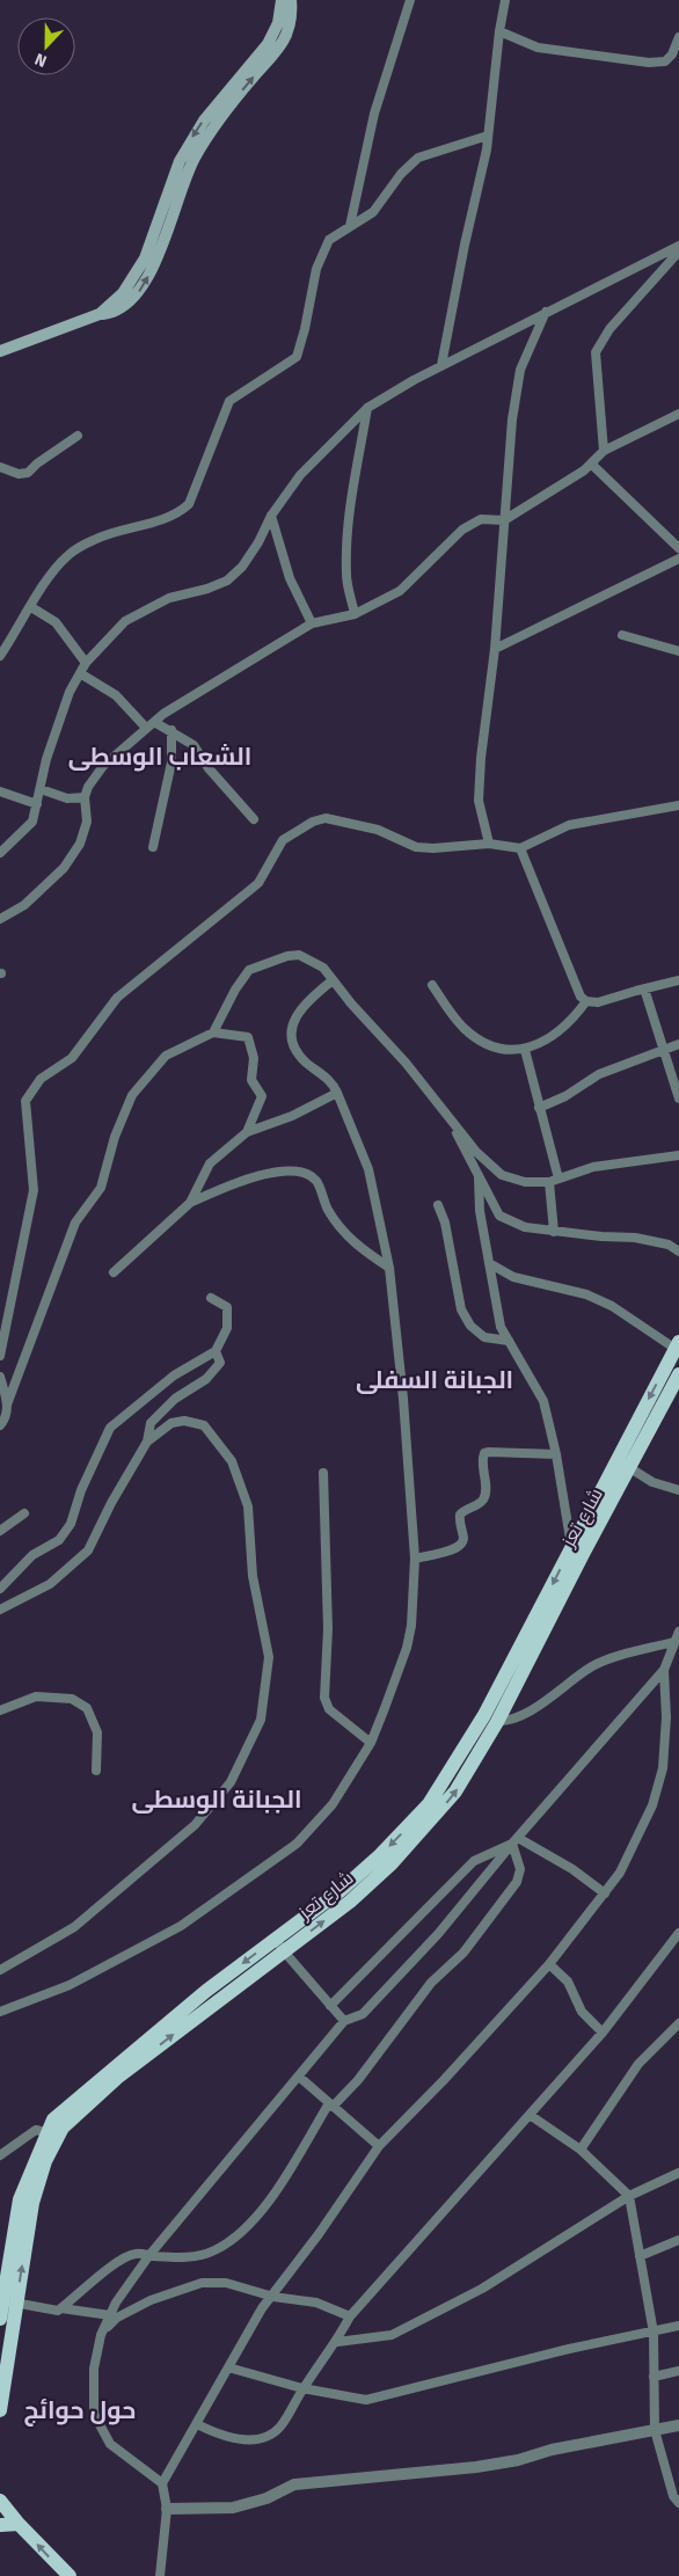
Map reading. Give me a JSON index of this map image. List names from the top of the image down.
{
  "streets": {
    "main road": ["شارع تعز"]
  },
  "districts": [
    "الشعاب الوسطى",
    "الجبانة السفلى",
    "الجبانة الوسطى",
    "حول حوائج"
  ],
  "north": "bottom"
}
